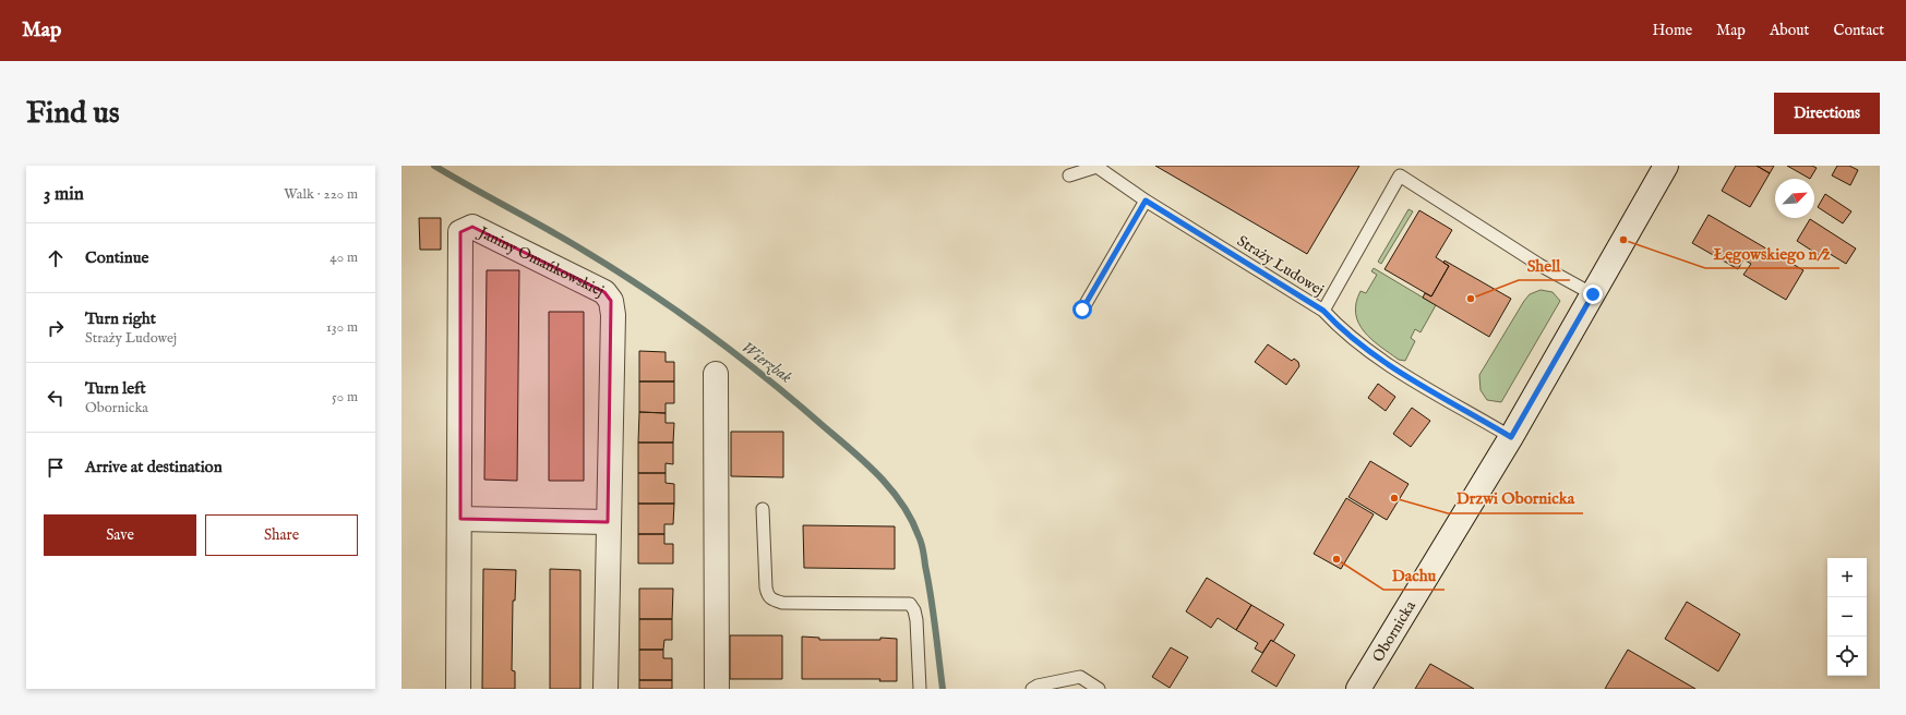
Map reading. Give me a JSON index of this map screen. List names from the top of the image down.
{
  "streets": {
    "street": ["Janiny Omańkowskiej", "Obornicka"],
    "lane": ["Straży Ludowej"]
  },
  "crossings": [
    ["Straży Ludowej", "Obornicka"]
  ],
  "water": ["Wierzbak"],
  "places": [
    "Łęgowskiego n/ż",
    "Shell",
    "Drzwi Obornicka",
    "Dachu"
  ],
  "north": "top right",
  "page": {
    "header": "Map",
    "nav": [
      "Home",
      "Map",
      "About",
      "Contact"
    ],
    "buttons": [
      "Directions",
      ["Save", "Share"]
    ],
    "title": "Find us",
    "heading": ["3 min", "Walk · 220 m"],
    "list": [
      ["Continue", "40 m"],
      ["Turn right", "Straży Ludowej", "130 m"],
      ["Turn left", "Obornicka", "50 m"],
      "Arrive at destination"
    ],
    "map_buttons": ["+", "−"]
  }
}
